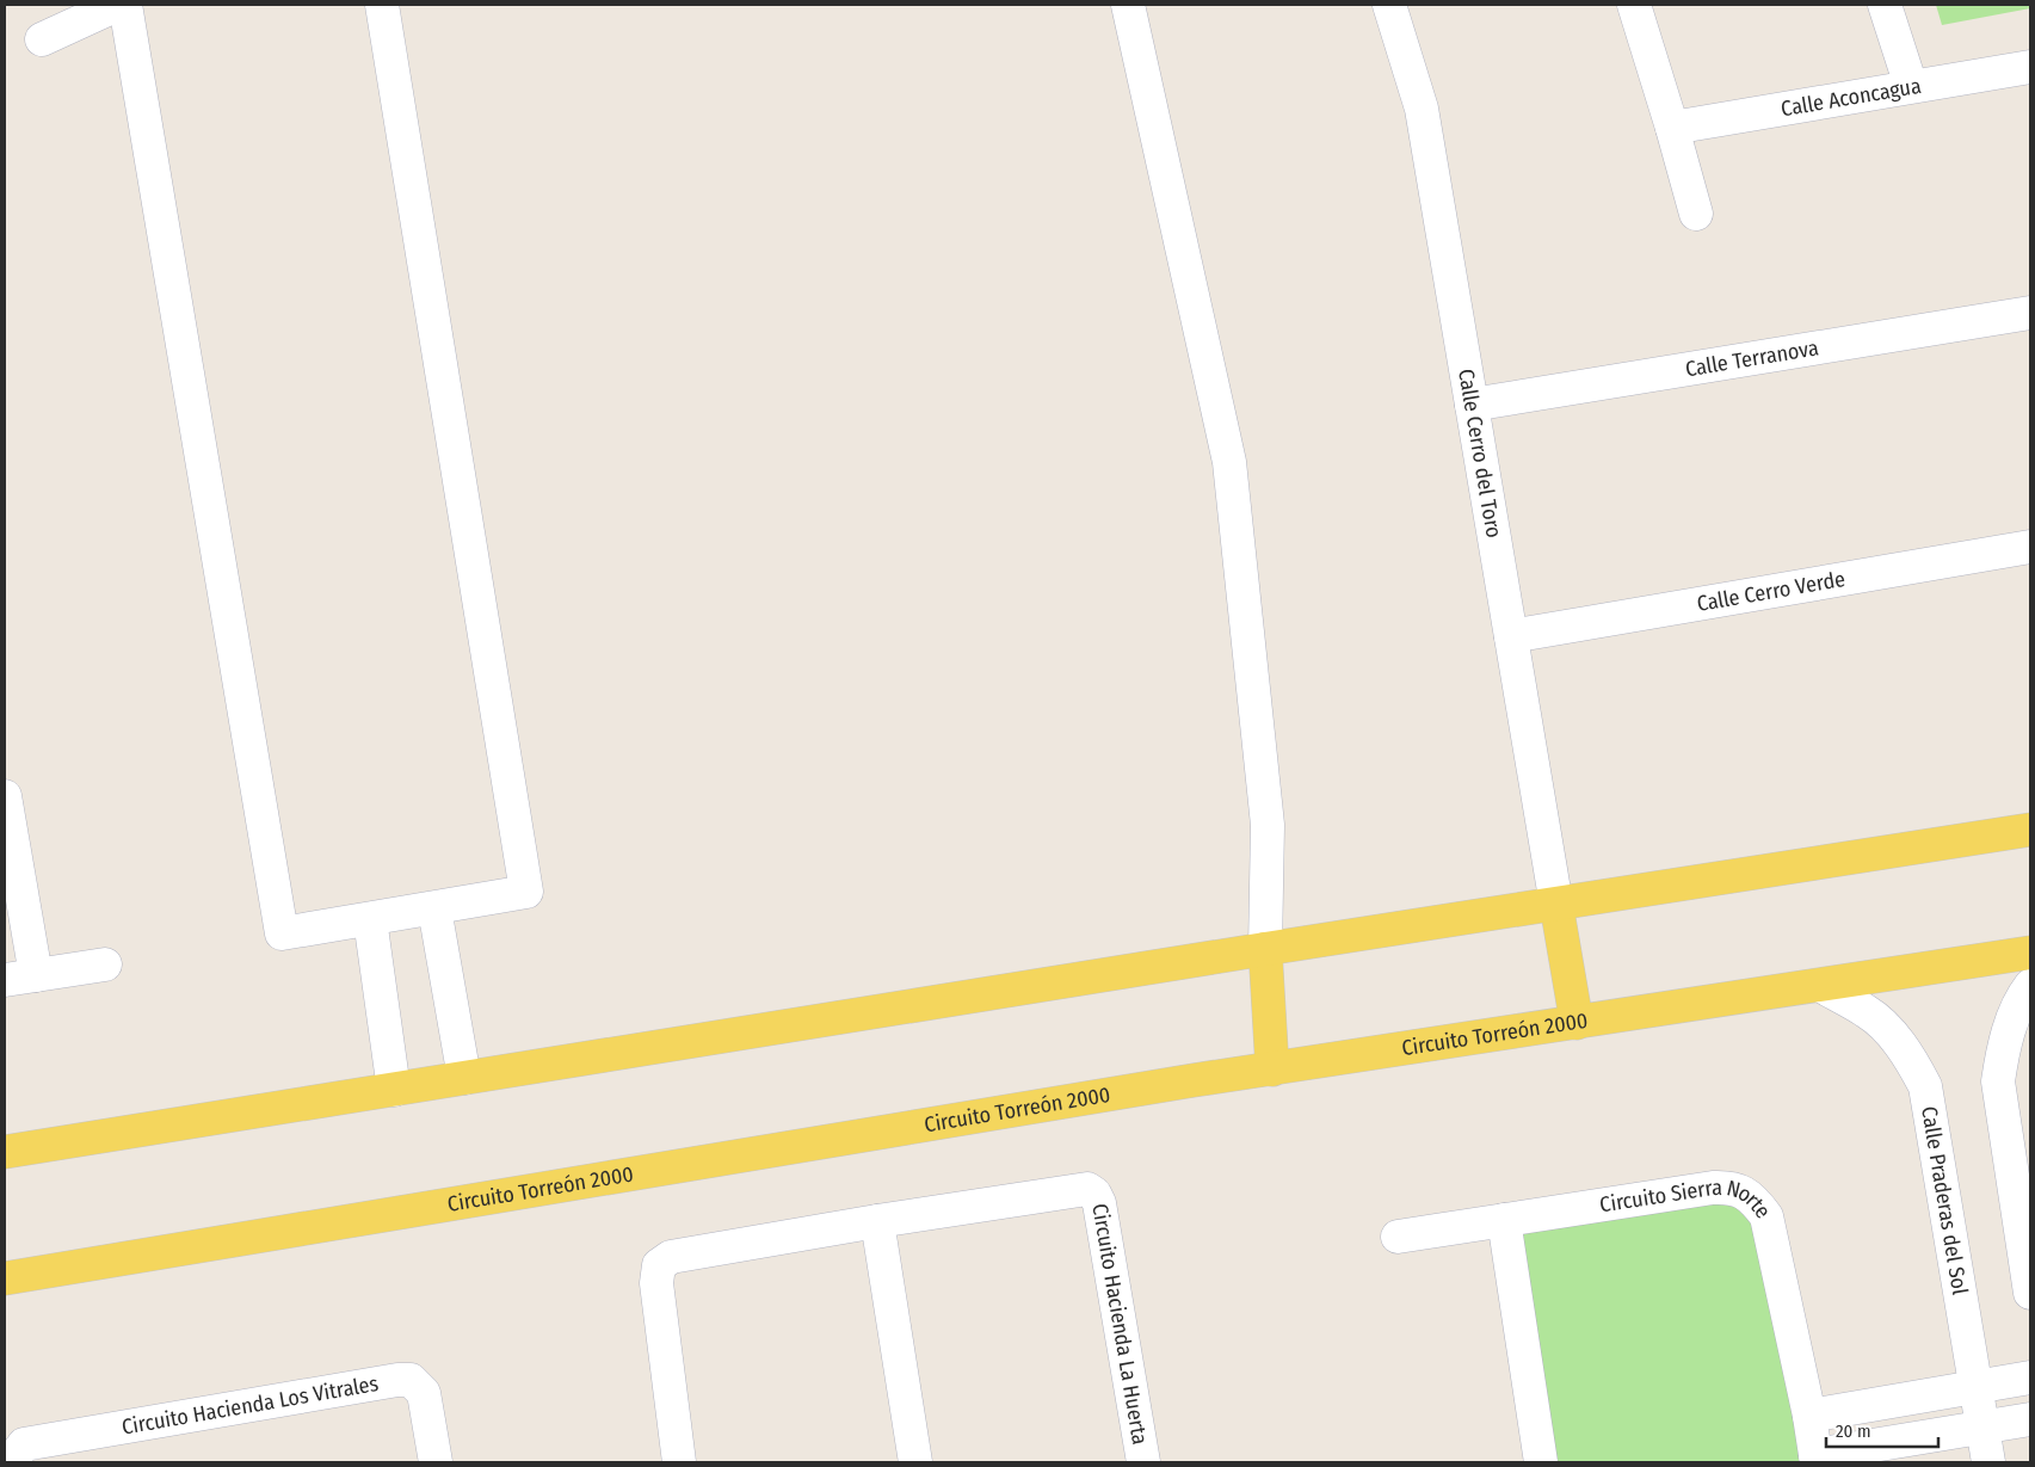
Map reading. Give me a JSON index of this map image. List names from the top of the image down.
{
  "streets": {
    "main road": ["Circuito Torreón 2000"],
    "street": [
      "Calle Aconcagua",
      "Calle Terranova",
      "Calle Cerro del Toro",
      "Calle Cerro Verde",
      "Calle Praderas del Sol",
      "Circuito Sierra Norte",
      "Circuito Hacienda La Huerta",
      "Circuito Hacienda Los Vitrales"
    ]
  },
  "crossings": [
    ["Calle Terranova", "Calle Cerro del Toro"],
    ["Calle Cerro del Toro", "Calle Cerro Verde"],
    ["Circuito Torreón 2000", "Calle Praderas del Sol"],
    ["Calle Praderas del Sol", "Circuito Sierra Norte"]
  ],
  "scale_bar": "20 m"
}
